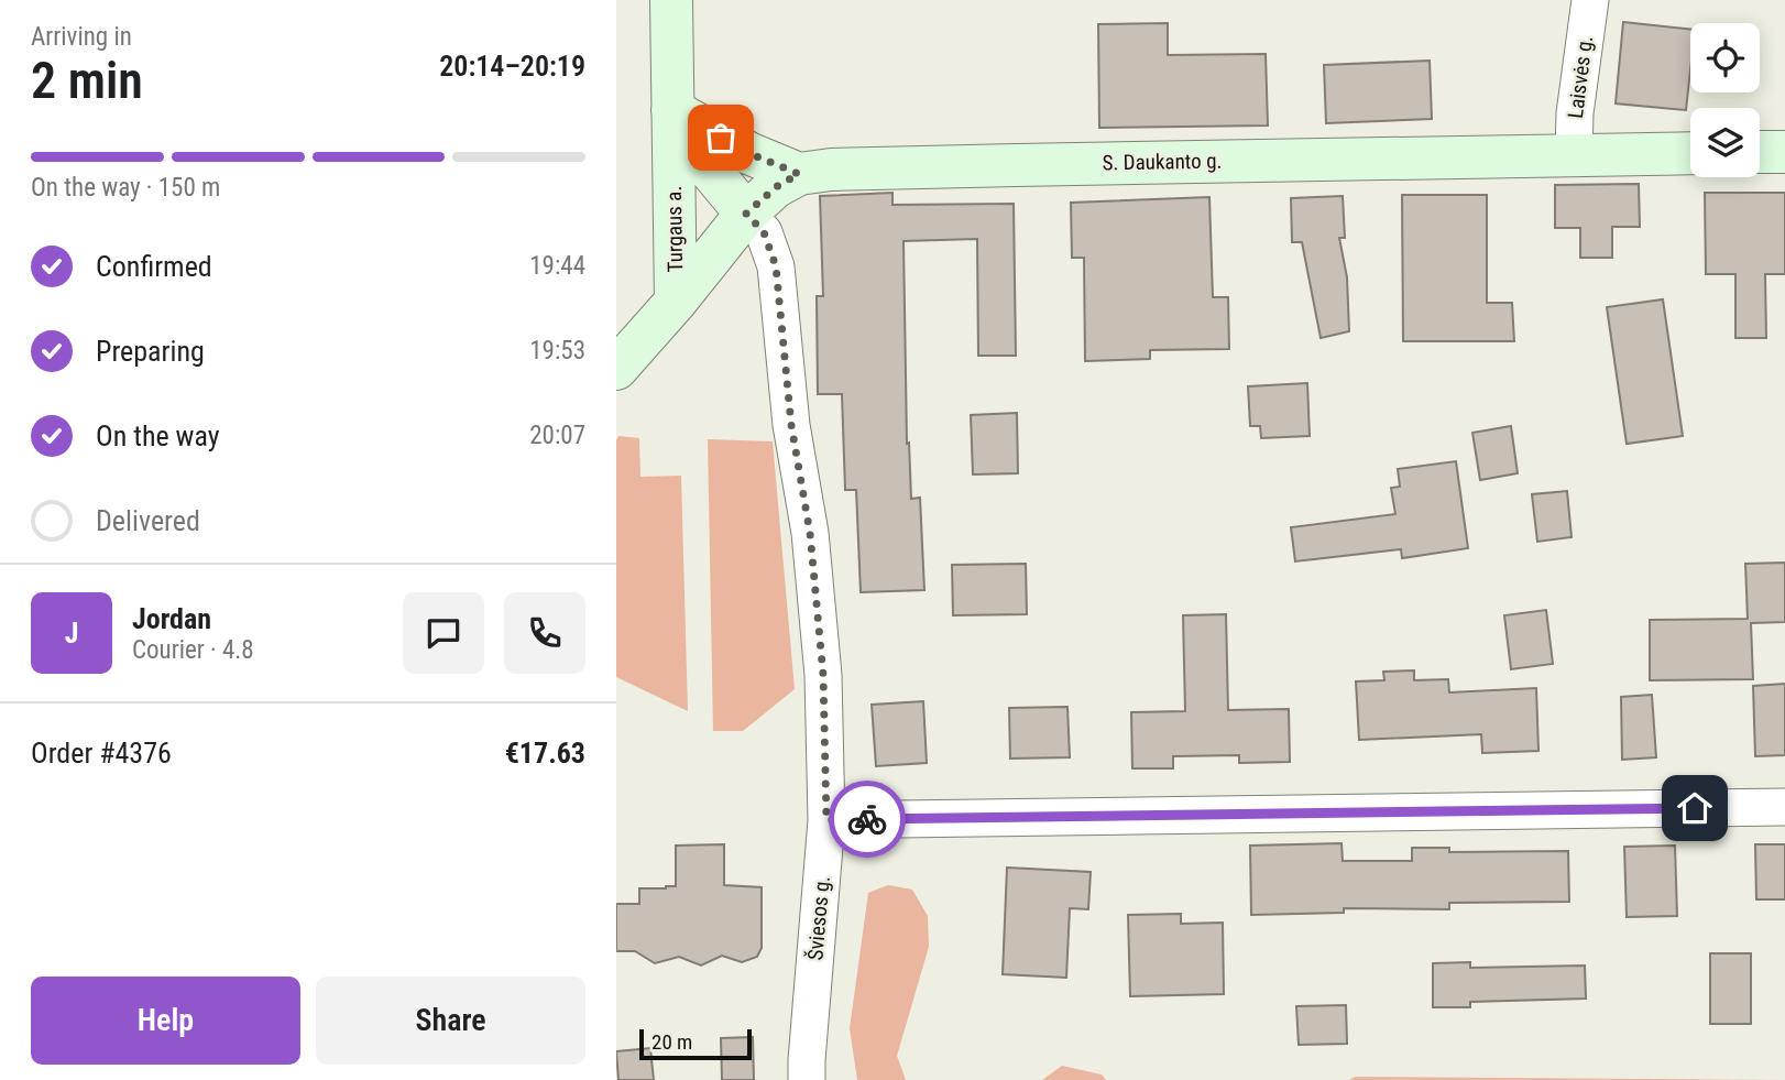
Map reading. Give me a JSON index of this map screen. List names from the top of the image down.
{
  "streets": {
    "main road": ["S. Daukanto g.", "Turgaus a."],
    "street": ["Laisvės g.", "Šviesos g."]
  },
  "crossings": [
    ["Laisvės g.", "S. Daukanto g."],
    ["S. Daukanto g.", "Turgaus a."],
    ["S. Daukanto g.", "Šviesos g."],
    ["Turgaus a.", "Šviesos g."]
  ],
  "scale_bar": "20 m",
  "page": {
    "heading": ["2 min", "Arriving in", "20:14–20:19"],
    "panel": [
      "Jordan",
      "Courier · 4.8",
      "Order #4376",
      "€17.63"
    ],
    "bar": "On the way · 150 m",
    "list": [
      ["Confirmed", "19:44"],
      ["Preparing", "19:53"],
      ["On the way", "20:07"],
      "Delivered"
    ],
    "round": "J",
    "buttons": ["Help", "Share"],
    "scale": "20 m"
  }
}
